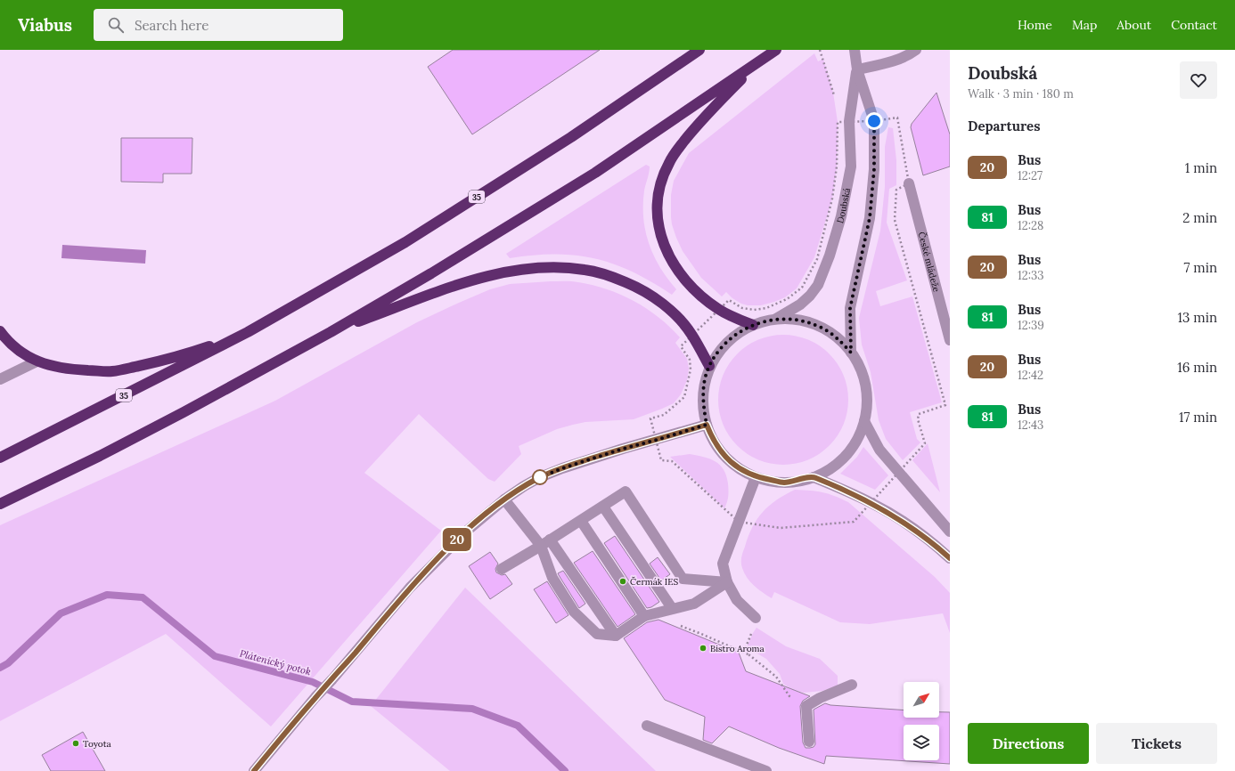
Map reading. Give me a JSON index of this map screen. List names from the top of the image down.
{
  "streets": {
    "highway": ["35"],
    "street": ["Doubská", "České mládeže"]
  },
  "water": ["Plátenický potok"],
  "places": ["Čermák IES", "Bistro Aroma", "Toyota"],
  "lines": ["bus line 20"],
  "north": "top right",
  "page": {
    "header": "Viabus",
    "search": "Search here",
    "nav": [
      "Home",
      "Map",
      "About",
      "Contact"
    ],
    "on_map": "20",
    "heading": [
      ["Doubská", "Walk · 3 min · 180 m"],
      "Departures"
    ],
    "list": [
      {
        "mark": "20",
        "name": "Bus",
        "note": "12:27",
        "value": "1 min"
      },
      {
        "mark": "81",
        "name": "Bus",
        "note": "12:28",
        "value": "2 min"
      },
      {
        "mark": "20",
        "name": "Bus",
        "note": "12:33",
        "value": "7 min"
      },
      {
        "mark": "81",
        "name": "Bus",
        "note": "12:39",
        "value": "13 min"
      },
      {
        "mark": "20",
        "name": "Bus",
        "note": "12:42",
        "value": "16 min"
      },
      {
        "mark": "81",
        "name": "Bus",
        "note": "12:43",
        "value": "17 min"
      }
    ],
    "buttons": ["Directions", "Tickets"]
  }
}
